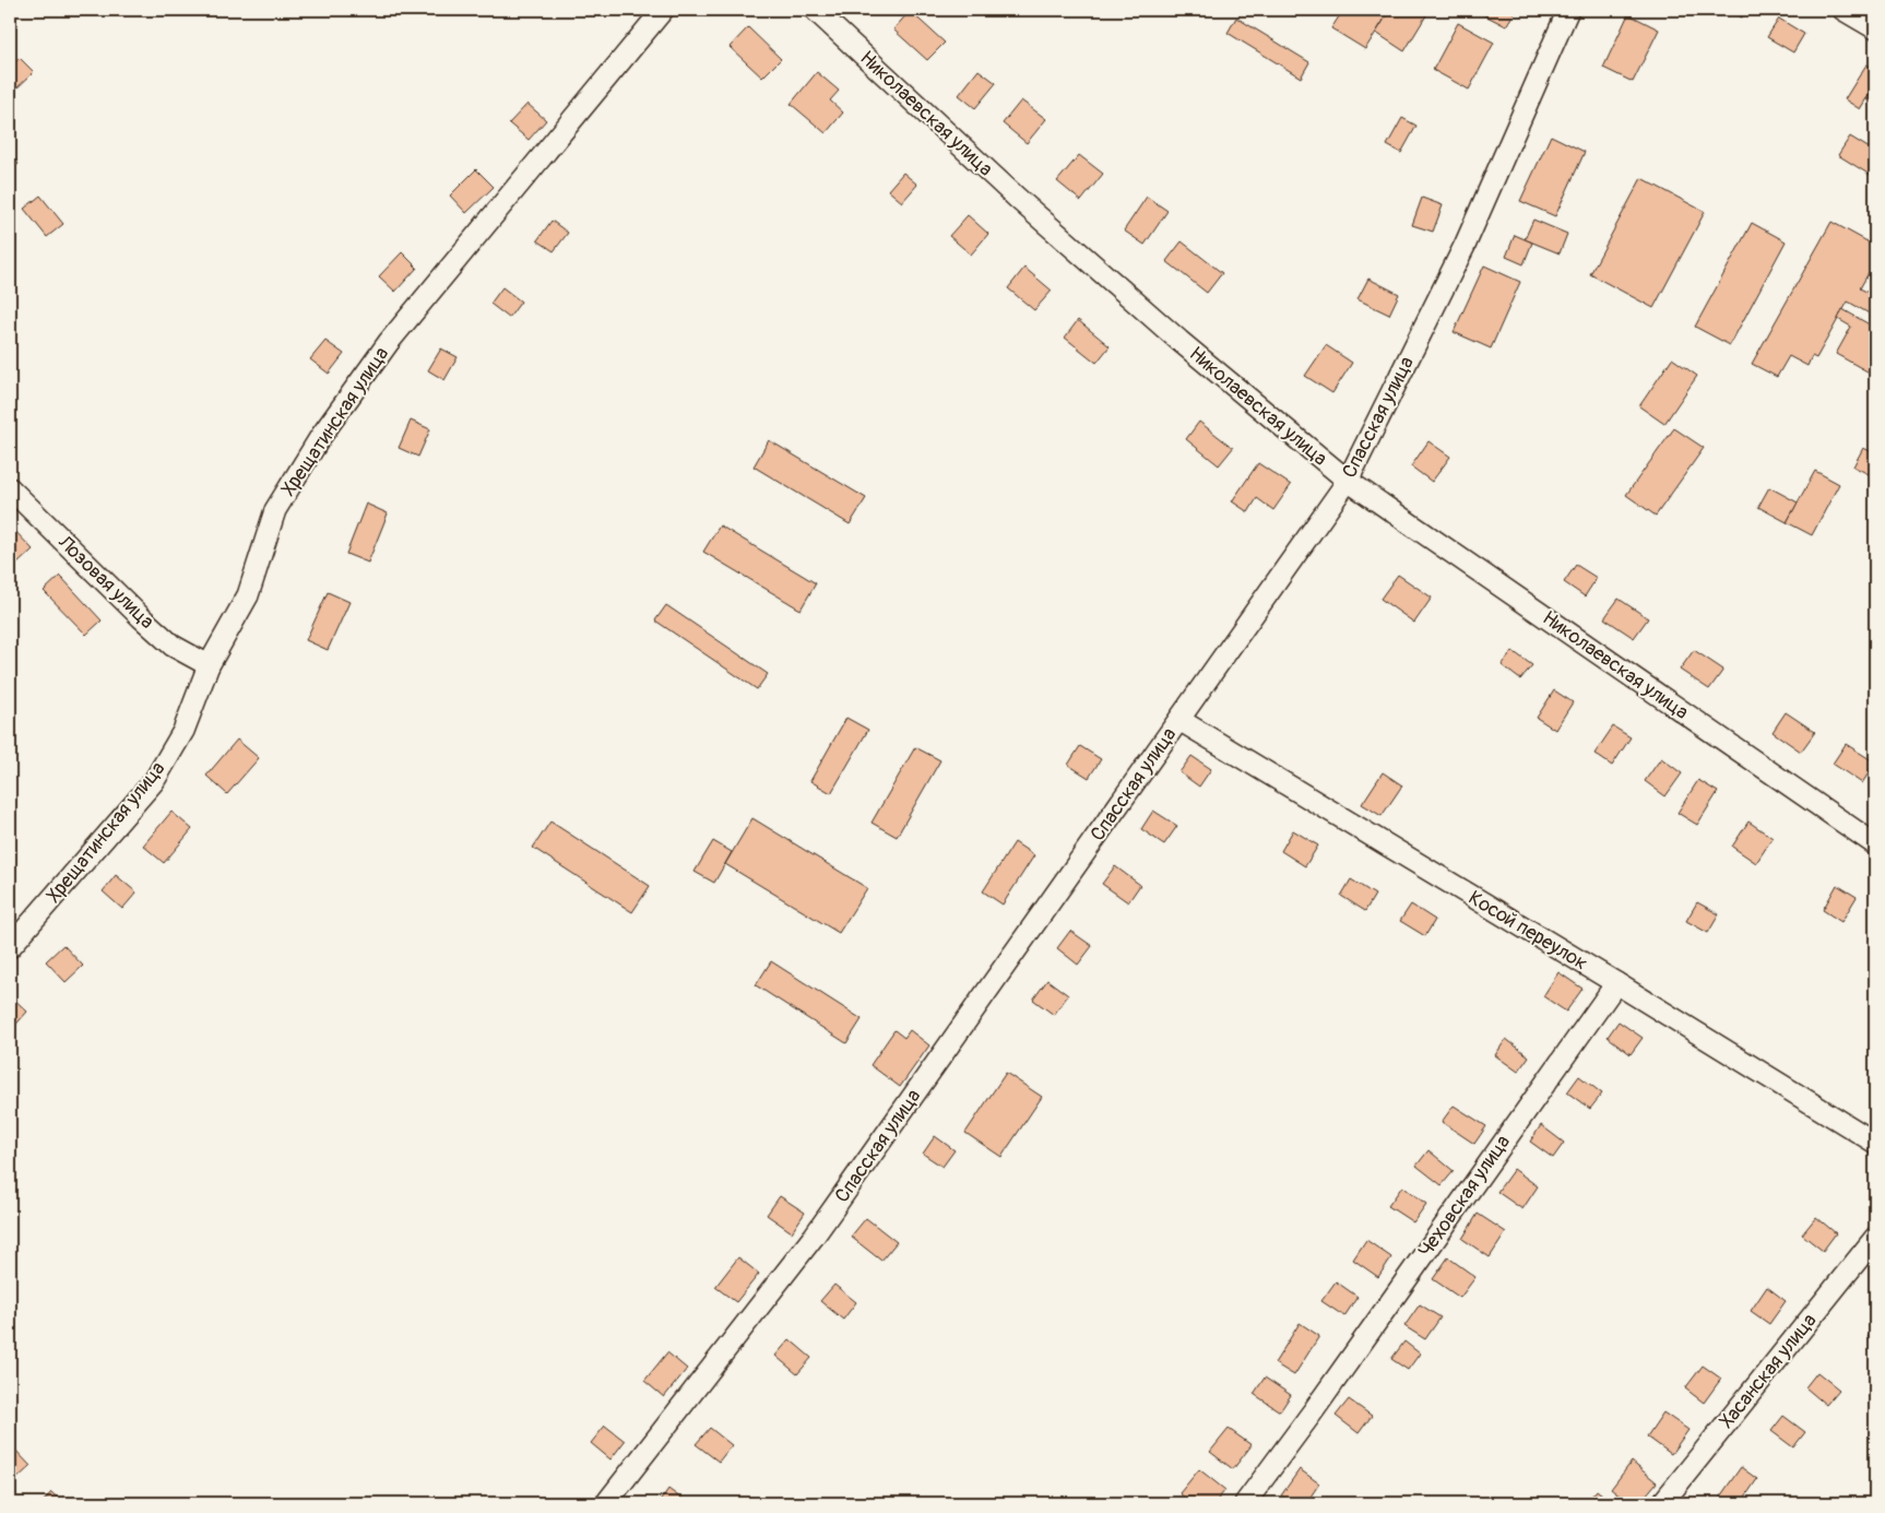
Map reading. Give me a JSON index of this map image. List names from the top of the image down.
{
  "streets": {
    "street": [
      "Николаевская улица",
      "Спасская улица",
      "Хрещатинская улица",
      "Лозовая улица",
      "Косой переулок",
      "Чеховская улица",
      "Хасанская улица"
    ]
  },
  "crossings": [
    ["Николаевская улица", "Спасская улица"],
    ["Спасская улица", "Косой переулок"],
    ["Хрещатинская улица", "Лозовая улица"],
    ["Косой переулок", "Чеховская улица"]
  ]
}
